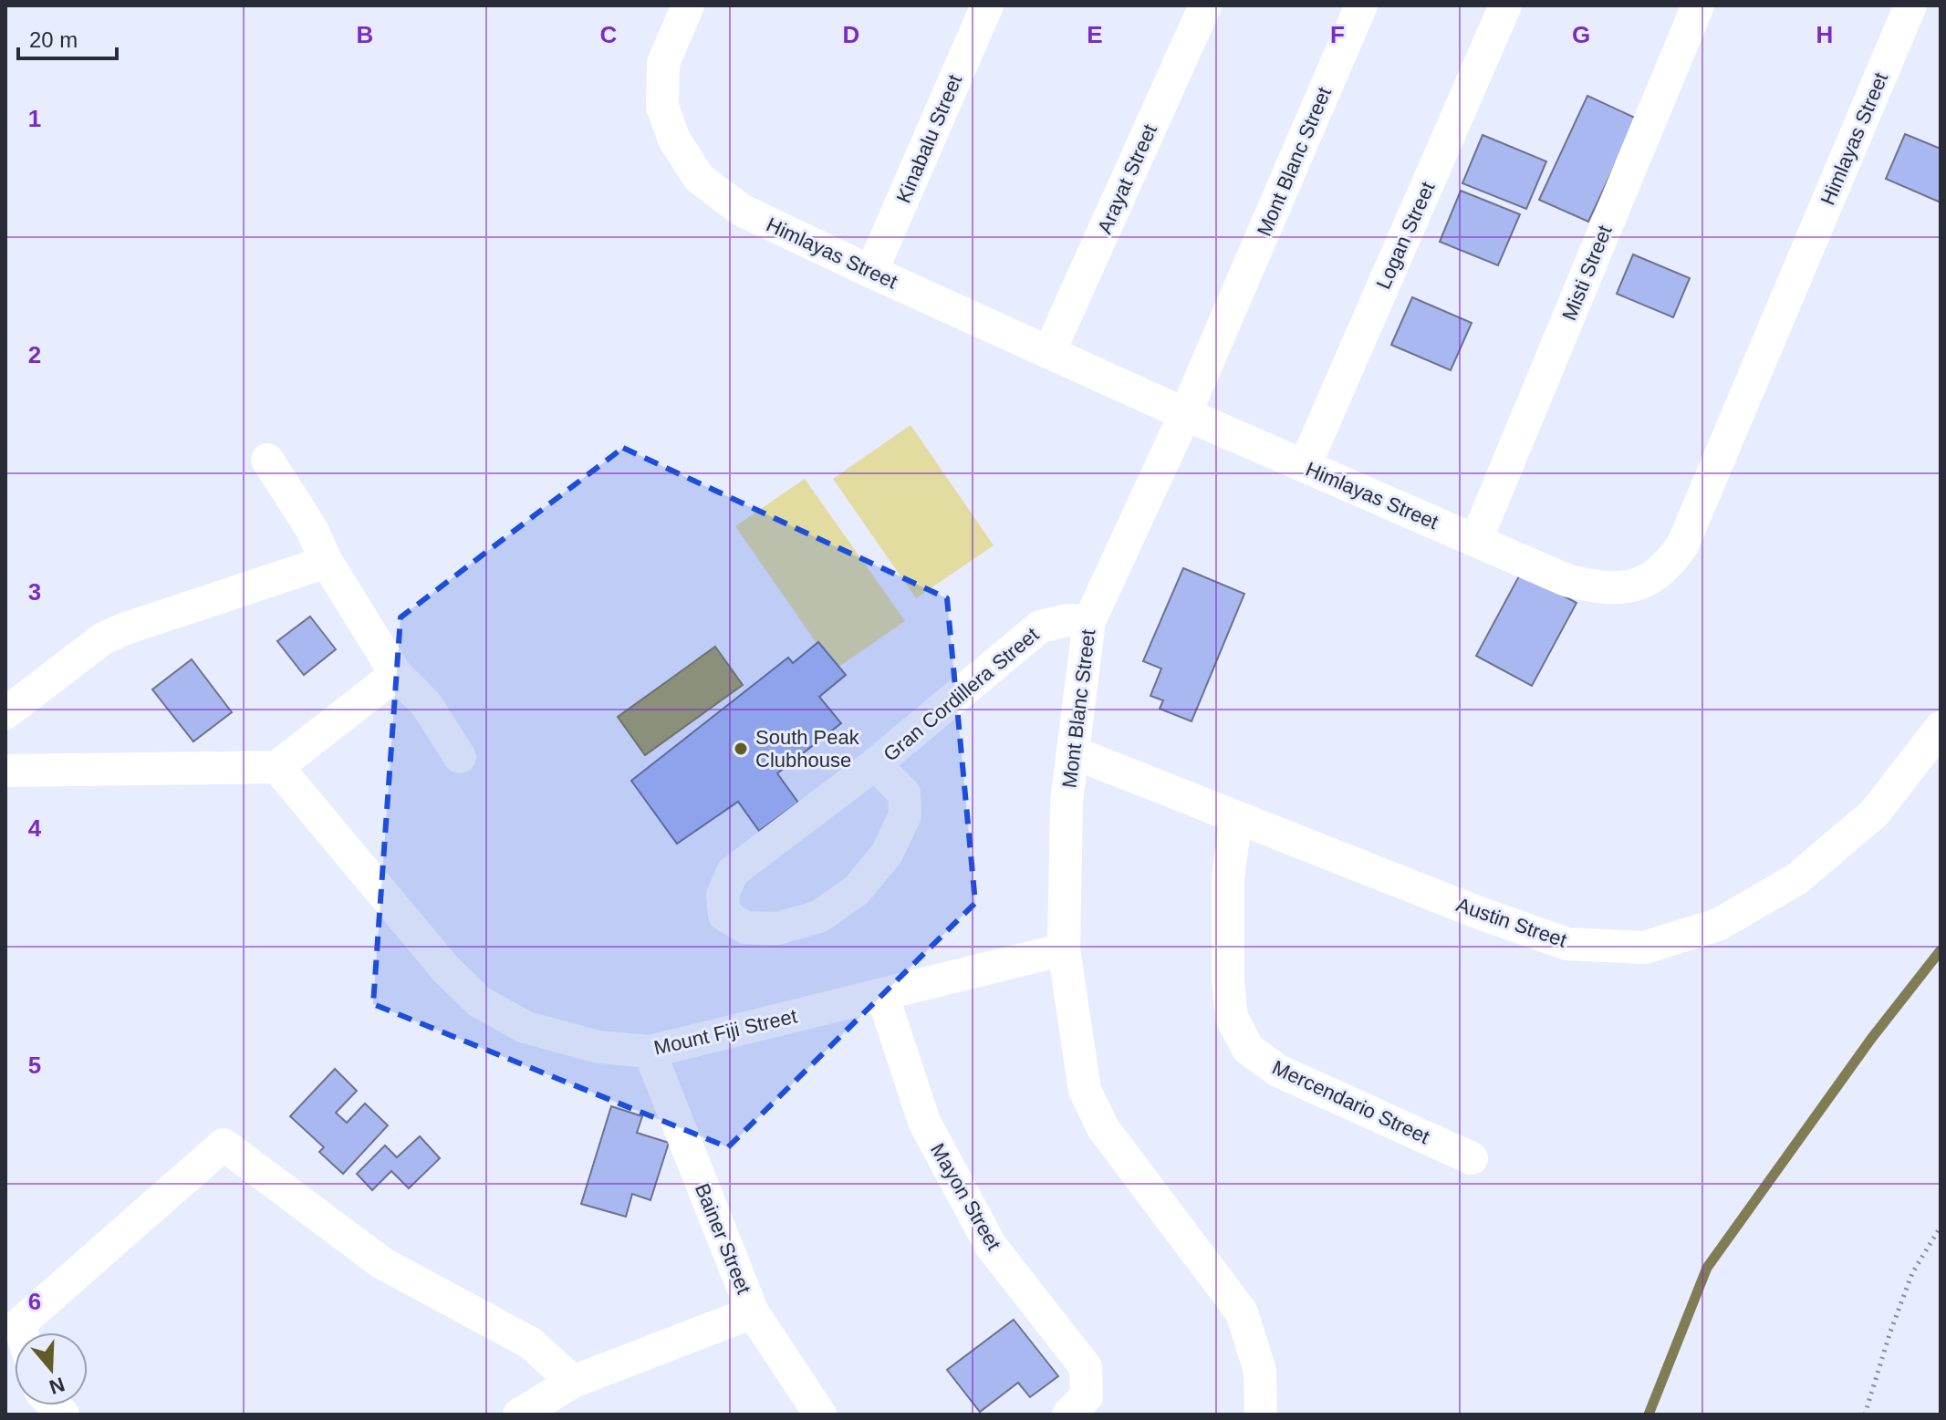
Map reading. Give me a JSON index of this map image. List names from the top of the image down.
{
  "streets": {
    "street": [
      "Kinabalu Street",
      "Himlayas Street",
      "Mont Blanc Street",
      "Arayat Street",
      "Logan Street",
      "Misti Street",
      "Gran Cordillera Street",
      "Austin Street",
      "Mount Fiji Street",
      "Mercendario Street",
      "Mayon Street",
      "Bainer Street"
    ]
  },
  "crossings": [
    ["Kinabalu Street", "Himlayas Street"],
    ["Himlayas Street", "Mont Blanc Street"],
    ["Himlayas Street", "Arayat Street"],
    ["Himlayas Street", "Logan Street"],
    ["Himlayas Street", "Misti Street"],
    ["Mont Blanc Street", "Gran Cordillera Street"],
    ["Mont Blanc Street", "Austin Street"],
    ["Mont Blanc Street", "Mount Fiji Street"],
    ["Austin Street", "Mercendario Street"],
    ["Mount Fiji Street", "Mayon Street"],
    ["Mount Fiji Street", "Bainer Street"]
  ],
  "places": ["South Peak Clubhouse"],
  "scale_bar": "20 m",
  "north": "bottom",
  "grid": {
    "columns": [
      "B",
      "C",
      "D",
      "E",
      "F",
      "G",
      "H"
    ],
    "rows": [
      "1",
      "2",
      "3",
      "4",
      "5",
      "6"
    ]
  }
}
